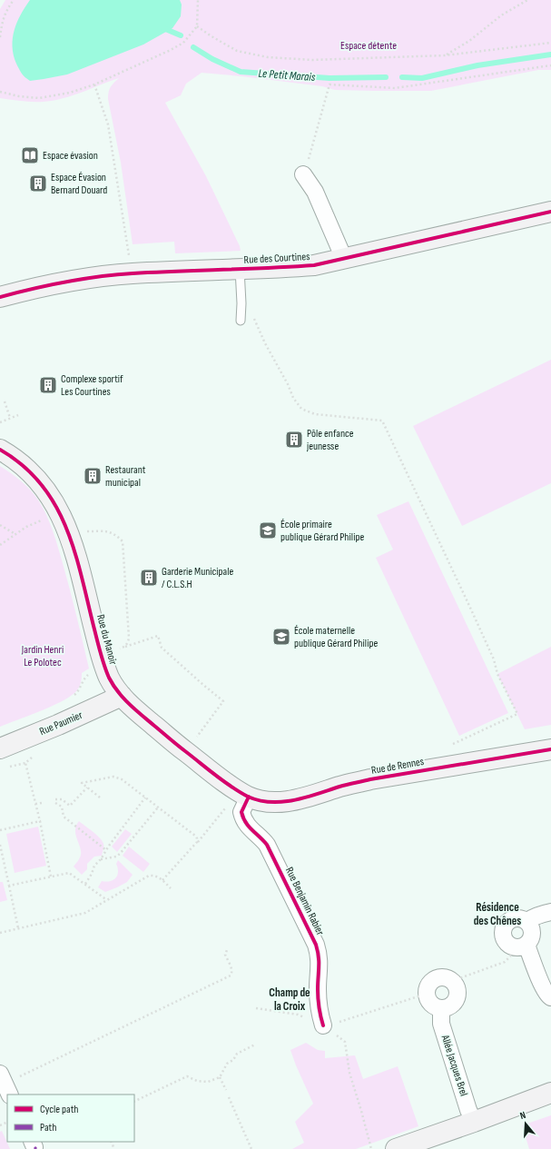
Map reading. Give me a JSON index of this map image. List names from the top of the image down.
{
  "streets": {
    "street": [
      "Rue des Courtines",
      "Rue du Manoir",
      "Rue Paumier",
      "Rue de Rennes",
      "Rue Benjamin Rabier",
      "Allée Jacques Brel"
    ]
  },
  "crossings": [
    ["Rue du Manoir", "Rue Paumier"],
    ["Rue du Manoir", "Rue de Rennes"],
    ["Rue du Manoir", "Rue Benjamin Rabier"],
    ["Rue de Rennes", "Rue Benjamin Rabier"]
  ],
  "districts": ["Résidence des Chênes", "Champ de la Croix"],
  "water": ["Le Petit Marais"],
  "parks": ["Espace détente", "Jardin Henri Le Polotec"],
  "places": {
    "library": ["Espace évasion"],
    "building": [
      "Espace Évasion Bernard Douard",
      "Complexe sportif Les Courtines",
      "Pôle enfance jeunesse",
      "Restaurant municipal",
      "Garderie Municipale / C.L.S.H"
    ],
    "school or university": ["École primaire publique Gérard Philipe", "École maternelle publique Gérard Philipe"]
  },
  "legend": ["Cycle path", "Path"],
  "north": "top"
}
